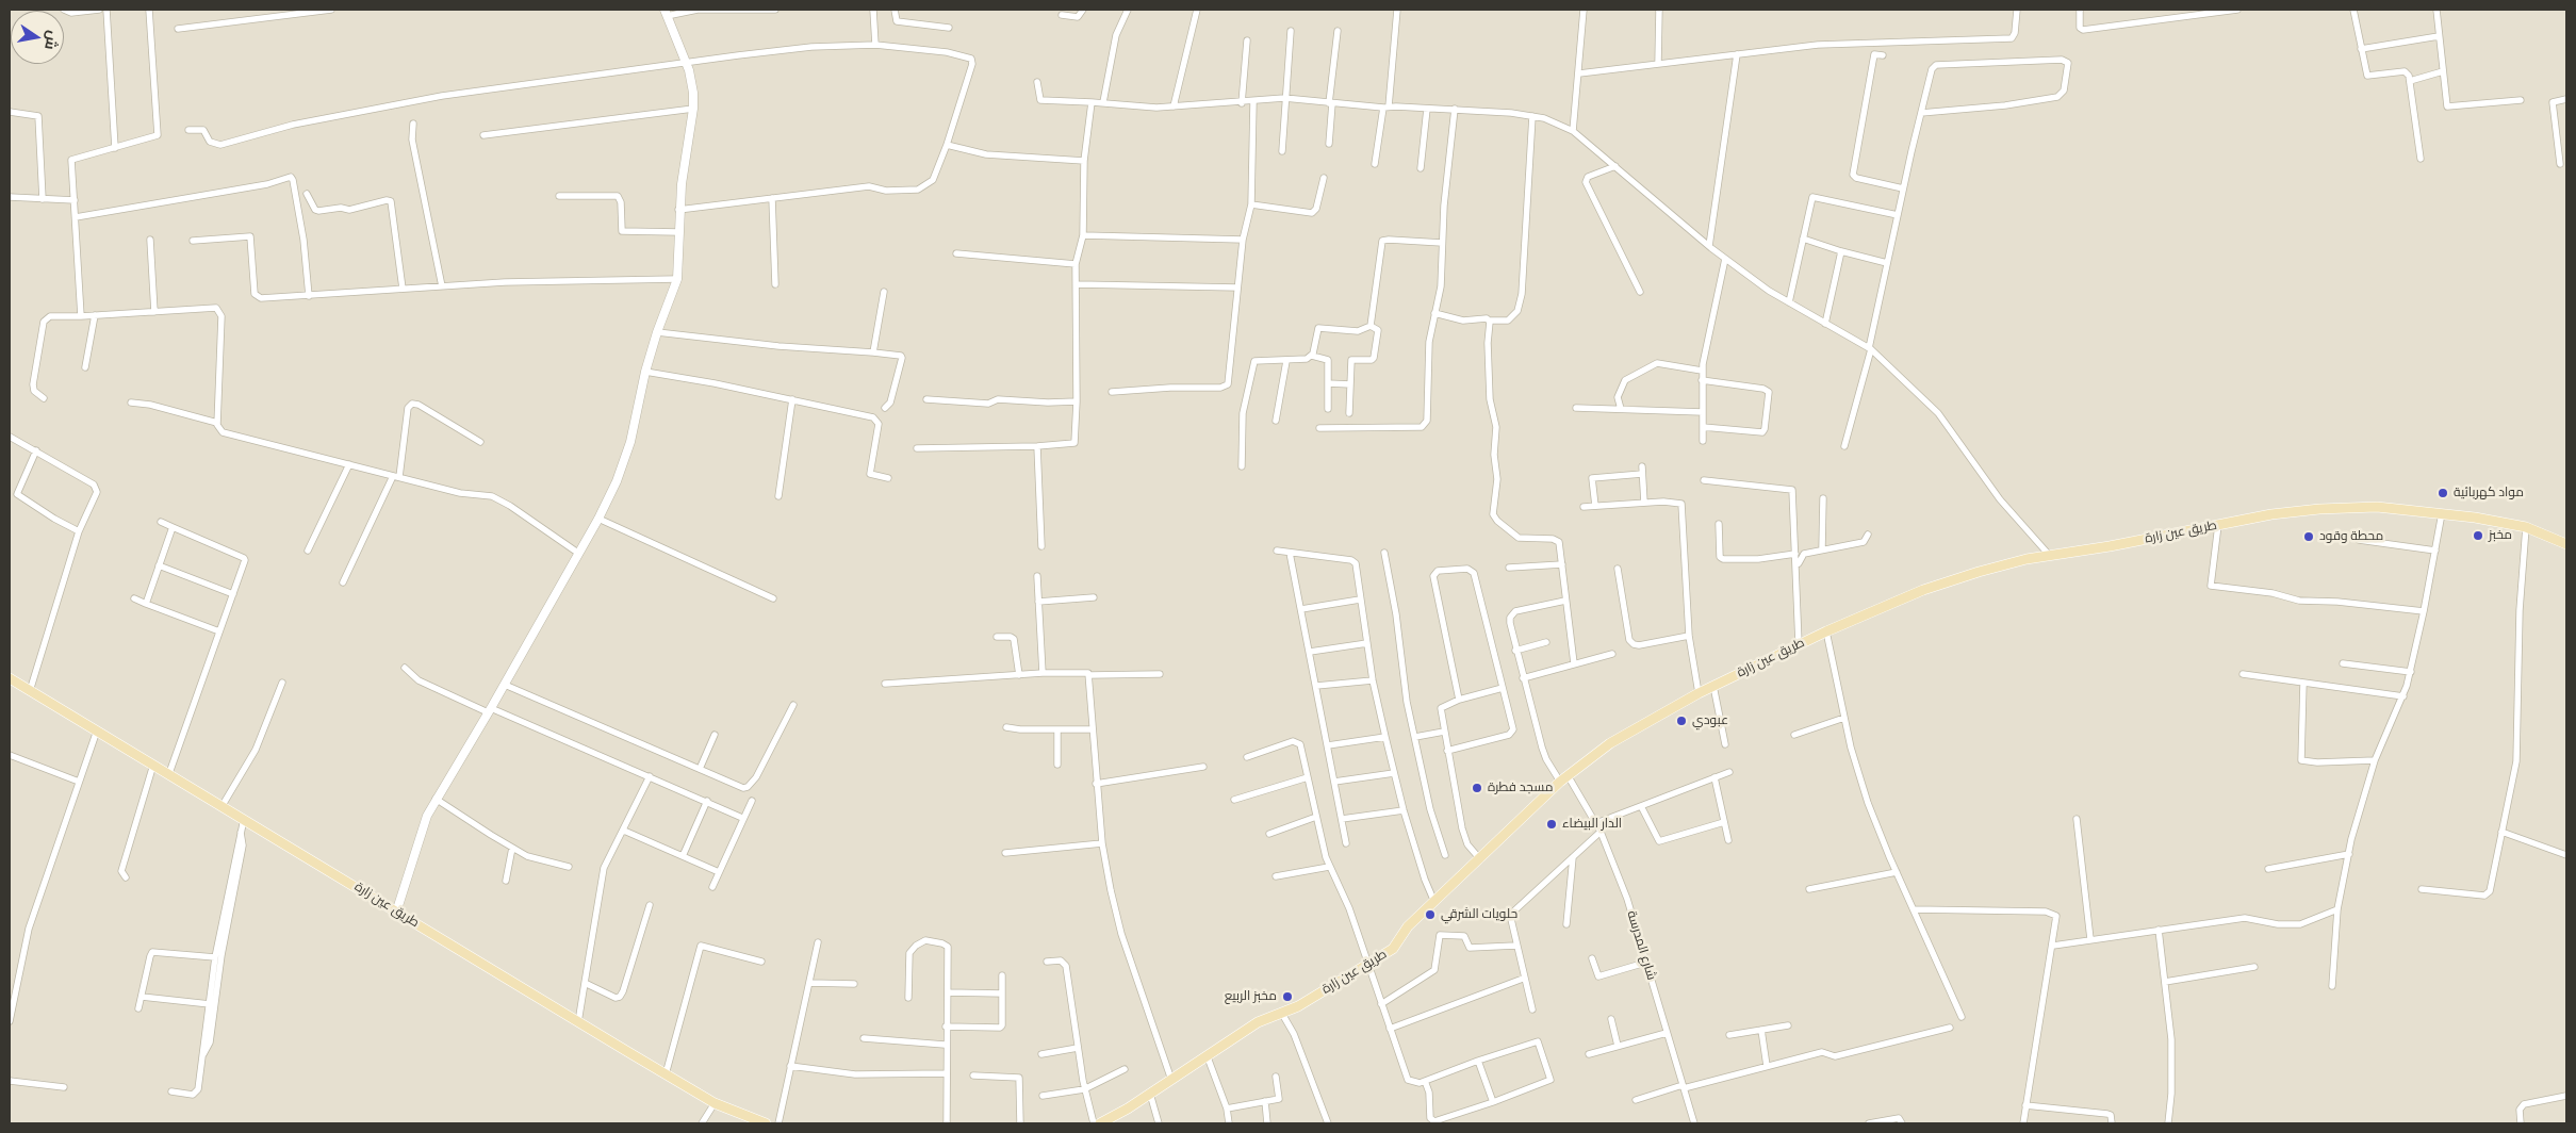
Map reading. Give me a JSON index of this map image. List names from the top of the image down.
{
  "streets": {
    "main road": ["طريق عين زارة"],
    "street": ["شارع المدرسة"]
  },
  "crossings": [
    ["طريق عين زارة", "شارع المدرسة"]
  ],
  "places": [
    "مواد كهربائية",
    "مخبز",
    "محطة وقود",
    "عبودي",
    "مسجد فطرة",
    "الدار البيضاء",
    "حلويات الشرقي",
    "مخبز الربيع"
  ],
  "north": "right"
}
